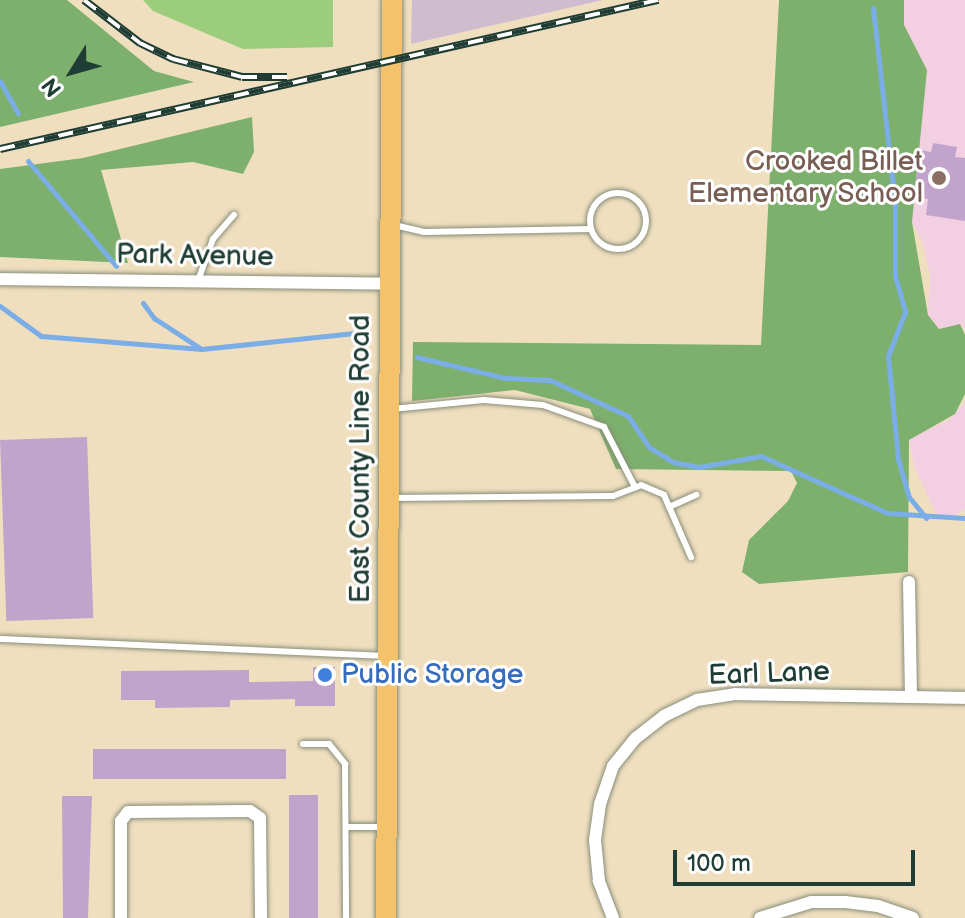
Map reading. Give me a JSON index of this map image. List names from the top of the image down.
{
  "streets": {
    "main road": ["East County Line Road"],
    "street": ["Park Avenue", "Earl Lane"]
  },
  "crossings": [
    ["Park Avenue", "East County Line Road"]
  ],
  "places": ["Crooked Billet Elementary School", "Public Storage"],
  "scale_bar": "100 m",
  "north": "bottom left"
}
